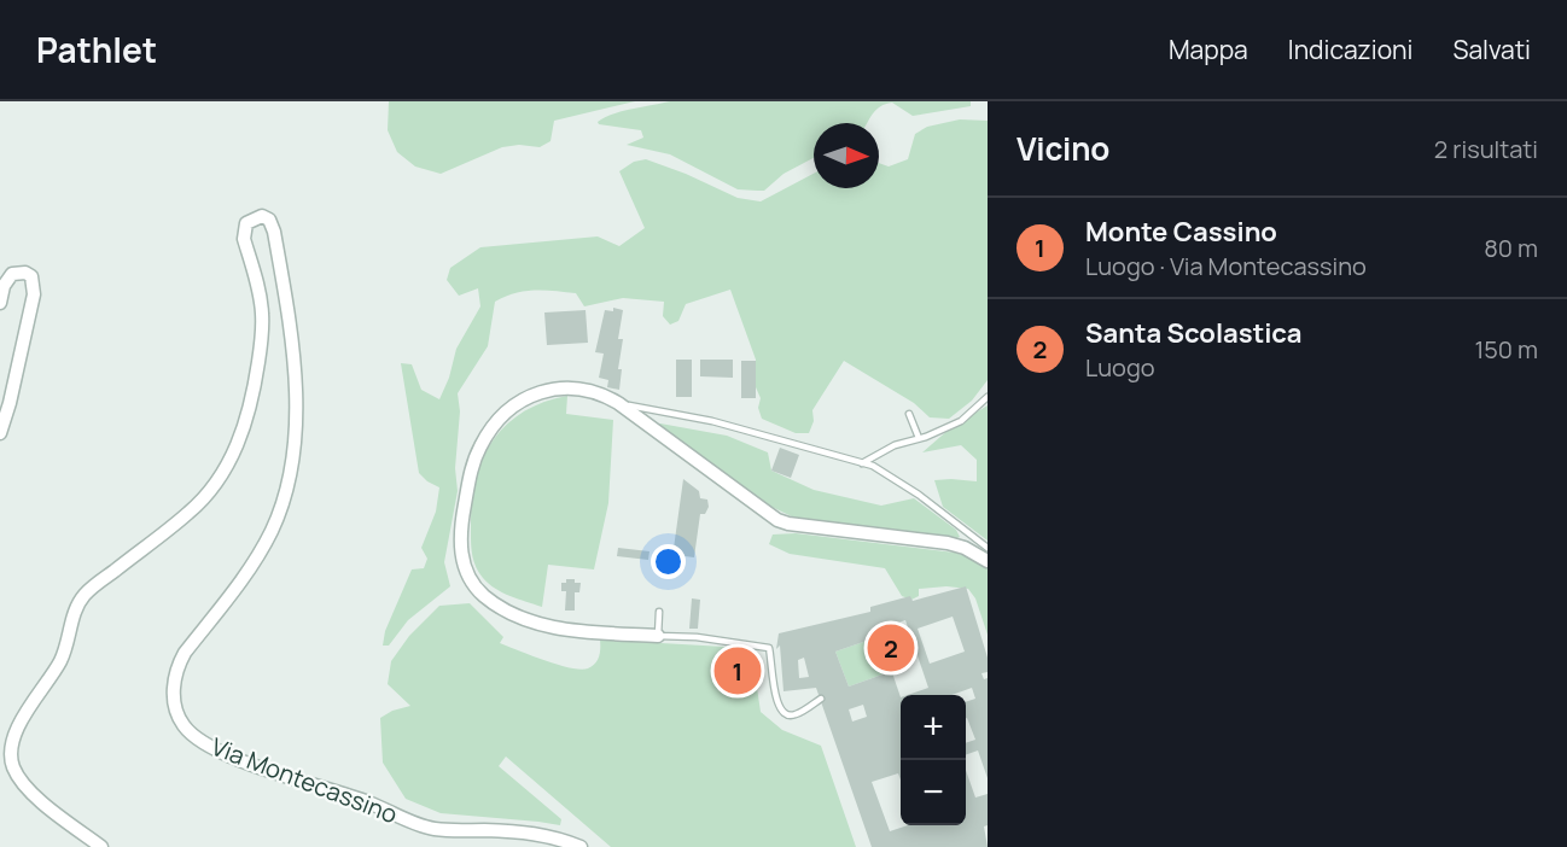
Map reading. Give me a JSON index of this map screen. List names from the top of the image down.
{
  "streets": {
    "street": ["Via Montecassino"]
  },
  "north": "right",
  "page": {
    "header": "Pathlet",
    "nav": ["Mappa", "Indicazioni", "Salvati"],
    "heading": ["Vicino", "2 risultati"],
    "list": [
      {
        "mark": "1",
        "name": "Monte Cassino",
        "note": "Luogo · Via Montecassino",
        "value": "80 m"
      },
      {
        "mark": "2",
        "name": "Santa Scolastica",
        "note": "Luogo",
        "value": "150 m"
      }
    ],
    "pins": ["2", "1"],
    "map_buttons": ["+", "−"]
  }
}
